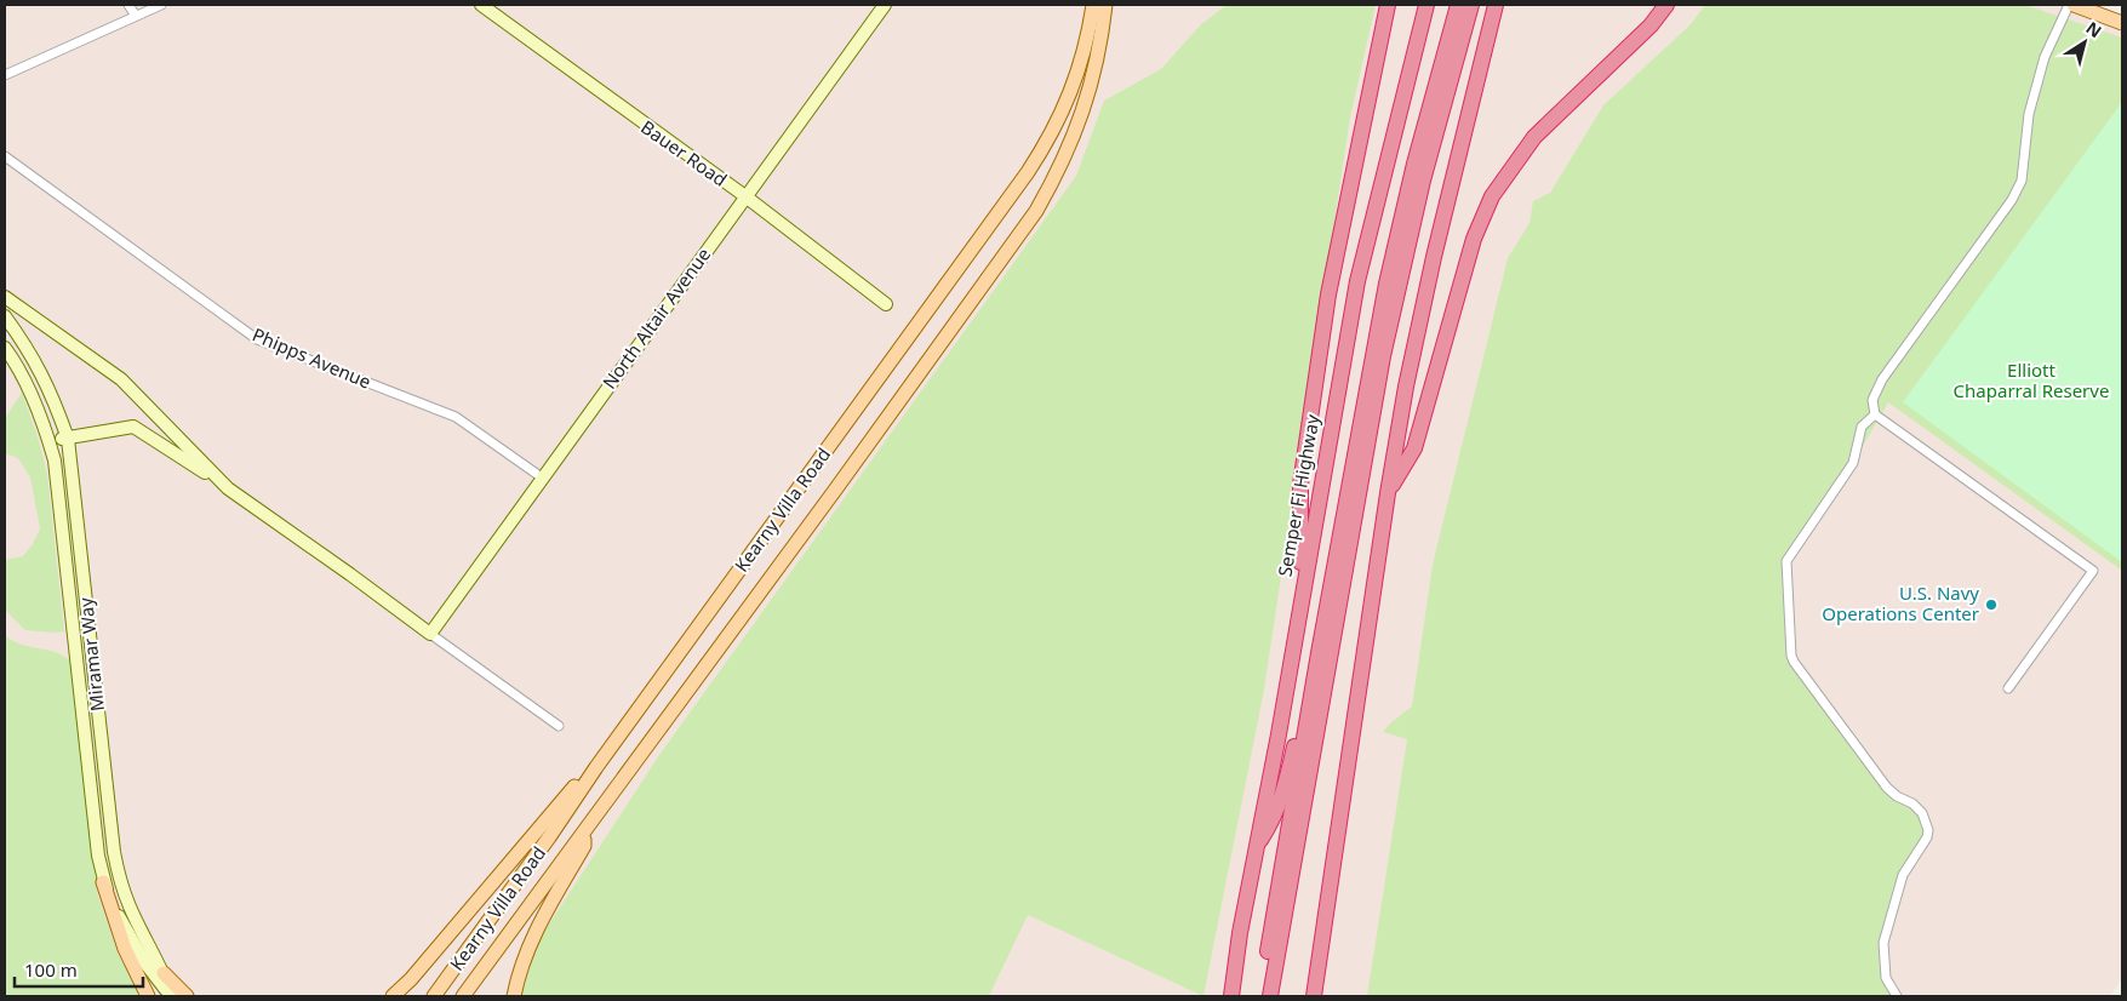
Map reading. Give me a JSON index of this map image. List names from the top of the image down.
{
  "streets": {
    "highway": ["Semper Fi Highway"],
    "main road": ["Kearny Villa Road"],
    "street": [
      "Bauer Road",
      "North Altair Avenue",
      "Phipps Avenue",
      "Miramar Way"
    ]
  },
  "crossings": [
    ["Bauer Road", "North Altair Avenue"],
    ["North Altair Avenue", "Phipps Avenue"]
  ],
  "parks": ["Elliott Chaparral Reserve"],
  "places": ["U.S. Navy Operations Center"],
  "scale_bar": "100 m",
  "north": "top right"
}
